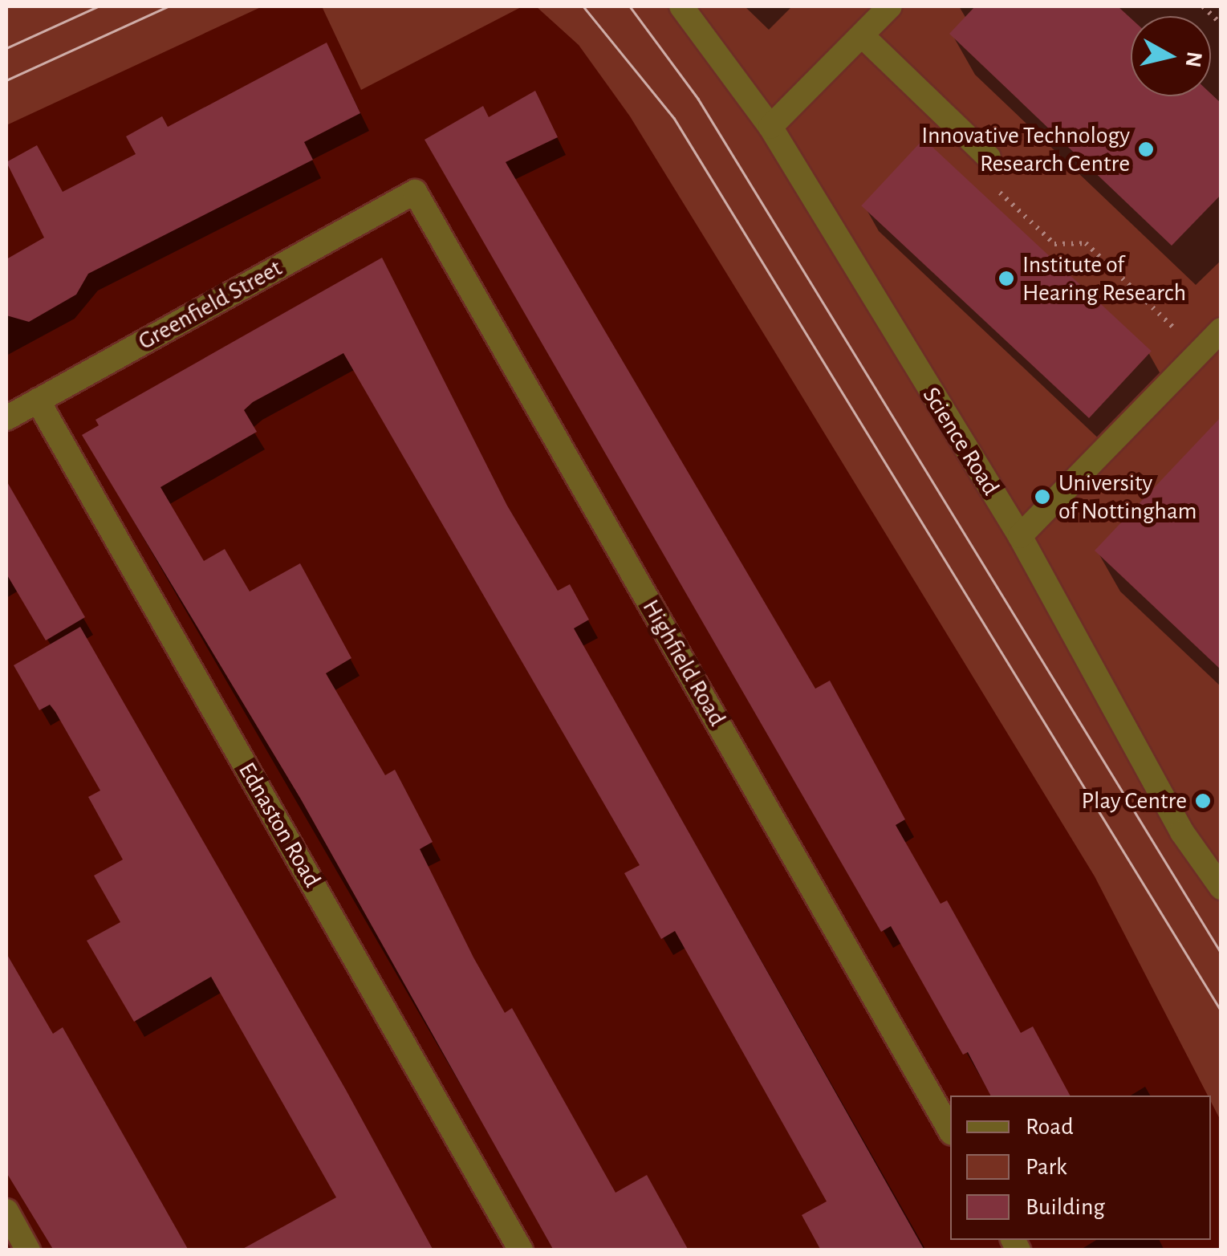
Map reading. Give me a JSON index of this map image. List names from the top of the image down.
{
  "streets": {
    "street": [
      "Greenfield Street",
      "Science Road",
      "Highfield Road",
      "Ednaston Road"
    ]
  },
  "crossings": [
    ["Greenfield Street", "Highfield Road"],
    ["Greenfield Street", "Ednaston Road"]
  ],
  "places": [
    "Innovative Technology Research Centre",
    "Institute of Hearing Research",
    "University of Nottingham",
    "Play Centre"
  ],
  "legend": ["Road", "Park", "Building"],
  "north": "right"
}
